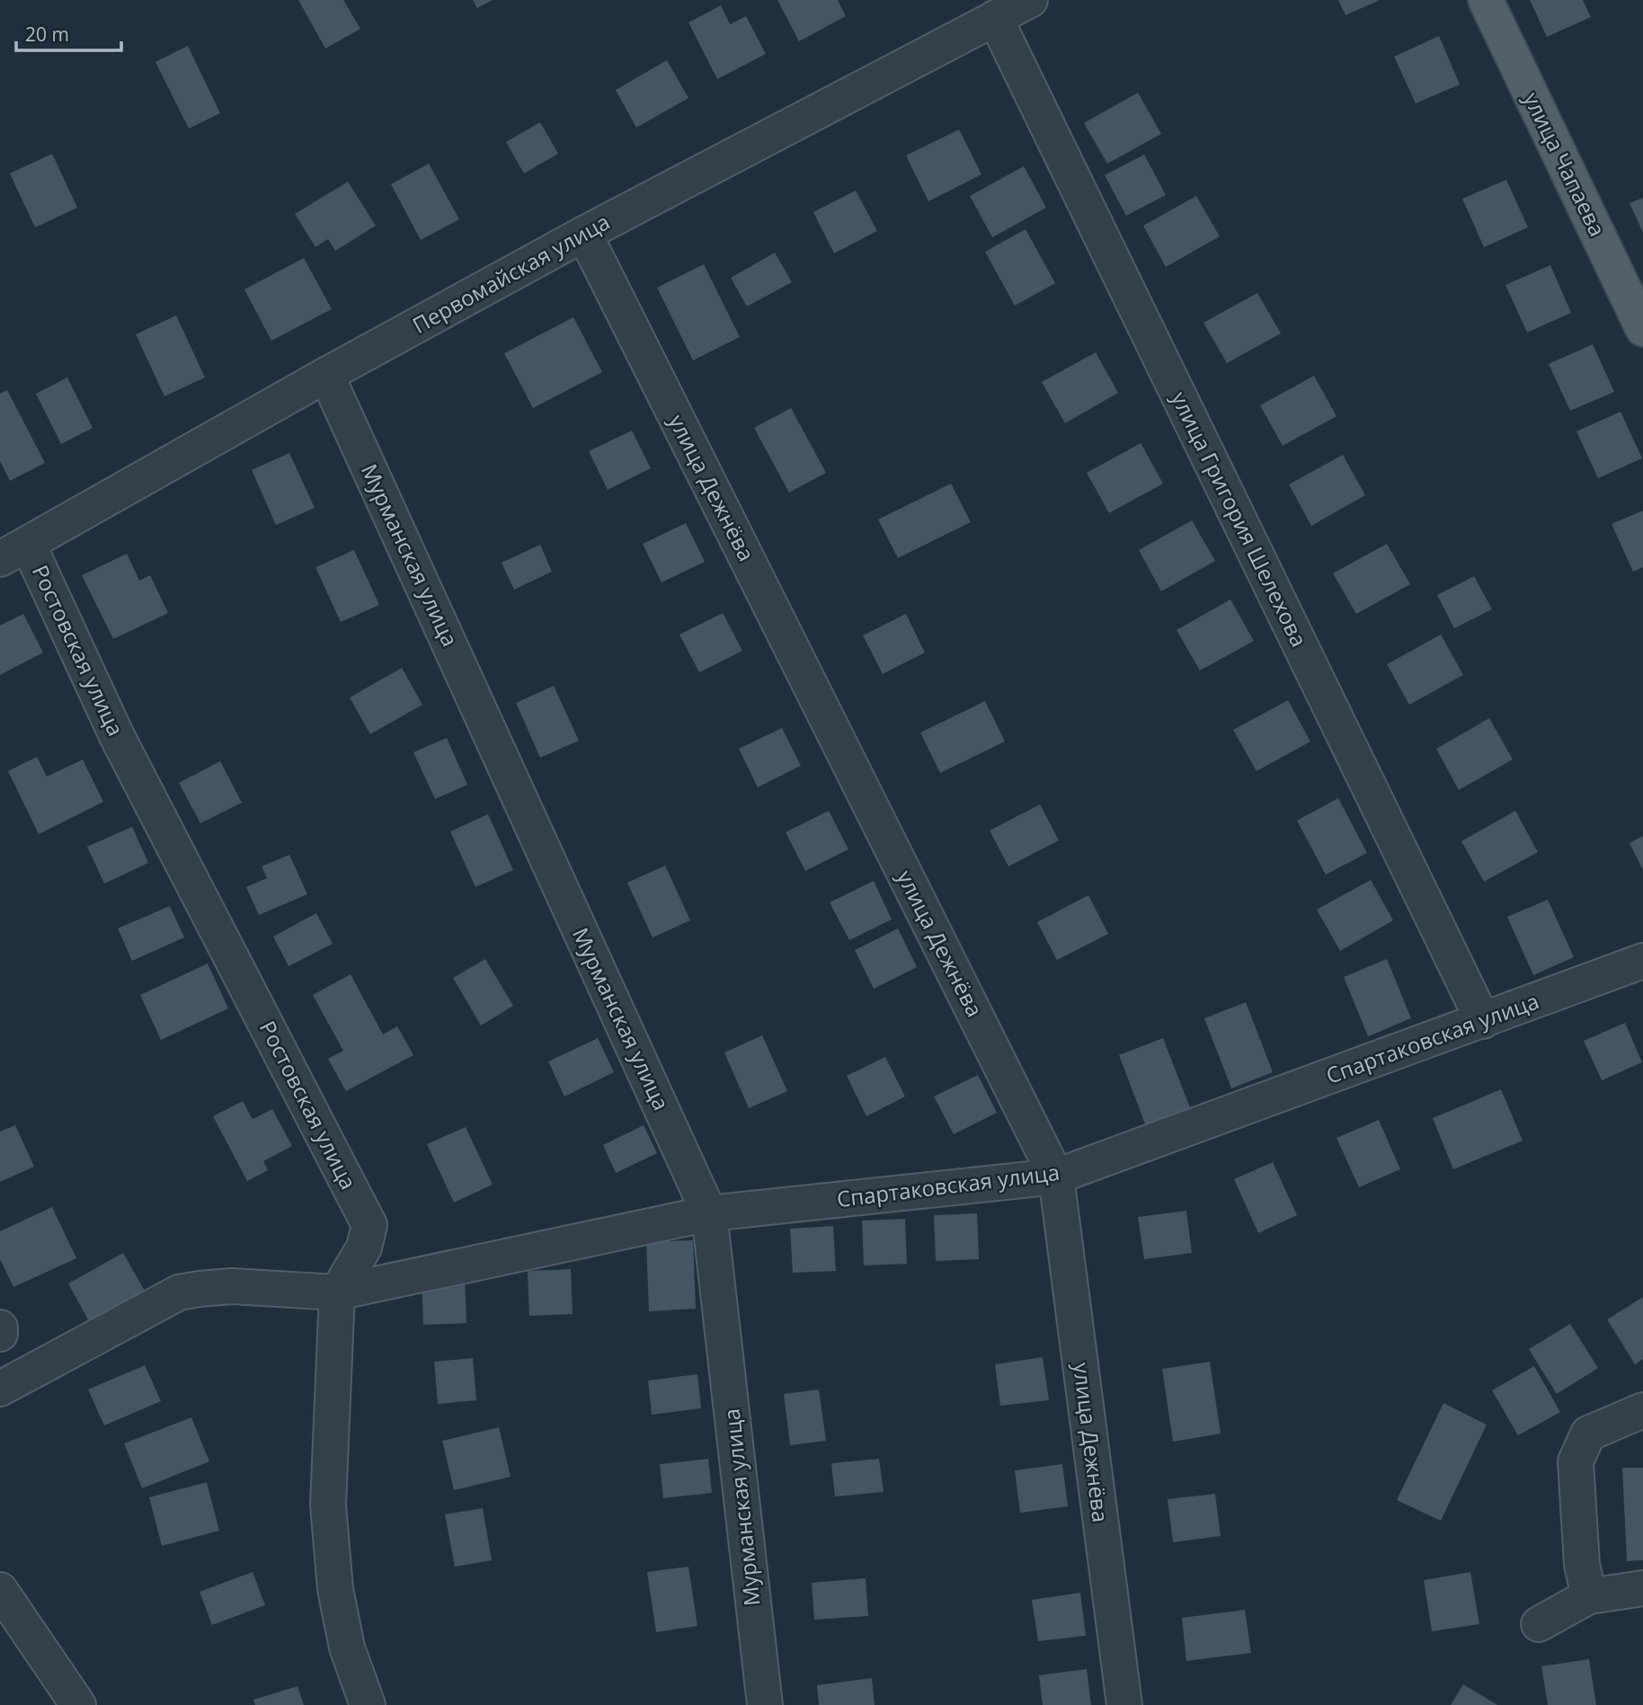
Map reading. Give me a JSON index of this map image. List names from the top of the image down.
{
  "streets": {
    "main road": ["улица Чапаева"],
    "street": [
      "Первомайская улица",
      "улица Дежнёва",
      "улица Григория Шелехова",
      "Мурманская улица",
      "Ростовская улица",
      "Спартаковская улица"
    ]
  },
  "crossings": [
    ["Первомайская улица", "улица Дежнёва"],
    ["Первомайская улица", "улица Григория Шелехова"],
    ["Первомайская улица", "Мурманская улица"],
    ["Первомайская улица", "Ростовская улица"],
    ["улица Дежнёва", "Спартаковская улица"],
    ["улица Григория Шелехова", "Спартаковская улица"],
    ["Мурманская улица", "Спартаковская улица"],
    ["Ростовская улица", "Спартаковская улица"]
  ],
  "scale_bar": "20 m"
}
